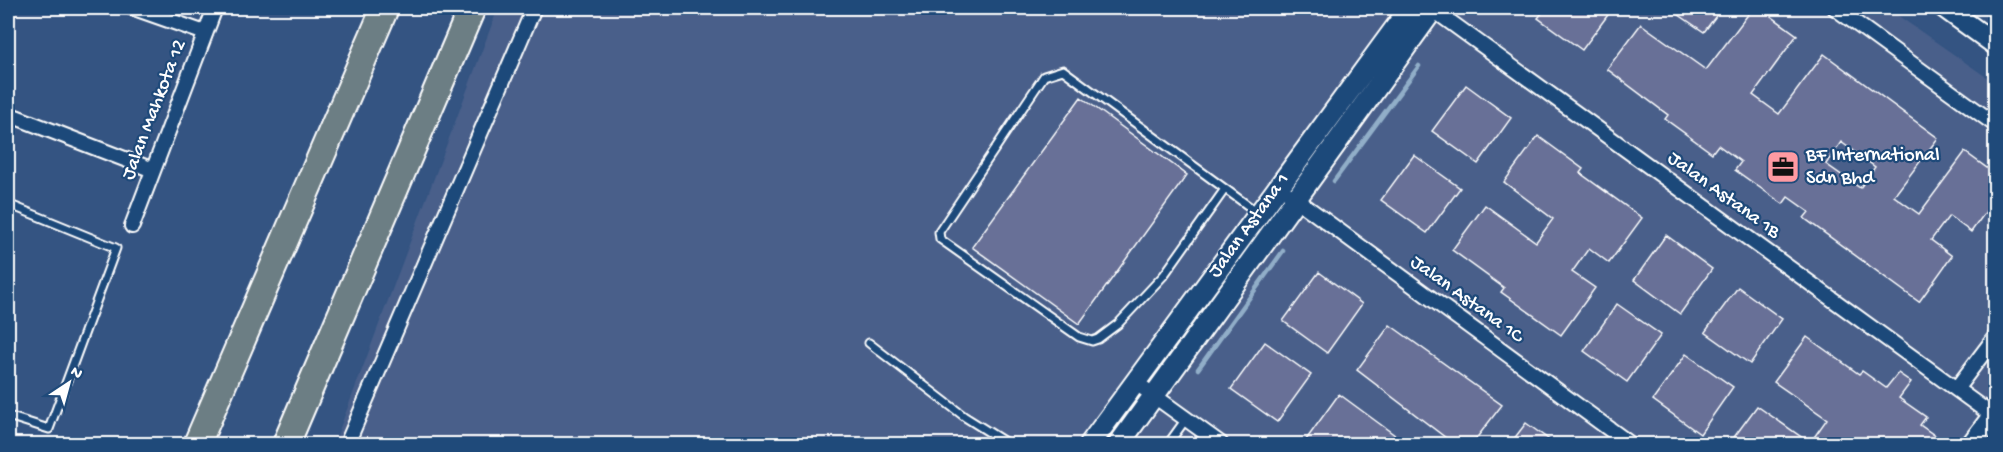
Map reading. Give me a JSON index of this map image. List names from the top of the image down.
{
  "streets": {
    "street": [
      "Jalan Mahkota 12",
      "Jalan Astana 1B",
      "Jalan Astana 1",
      "Jalan Astana 1C"
    ]
  },
  "crossings": [
    ["Jalan Astana 1B", "Jalan Astana 1"],
    ["Jalan Astana 1", "Jalan Astana 1C"]
  ],
  "places": {
    "office": ["BF International Sdn Bhd"]
  },
  "north": "top right"
}
